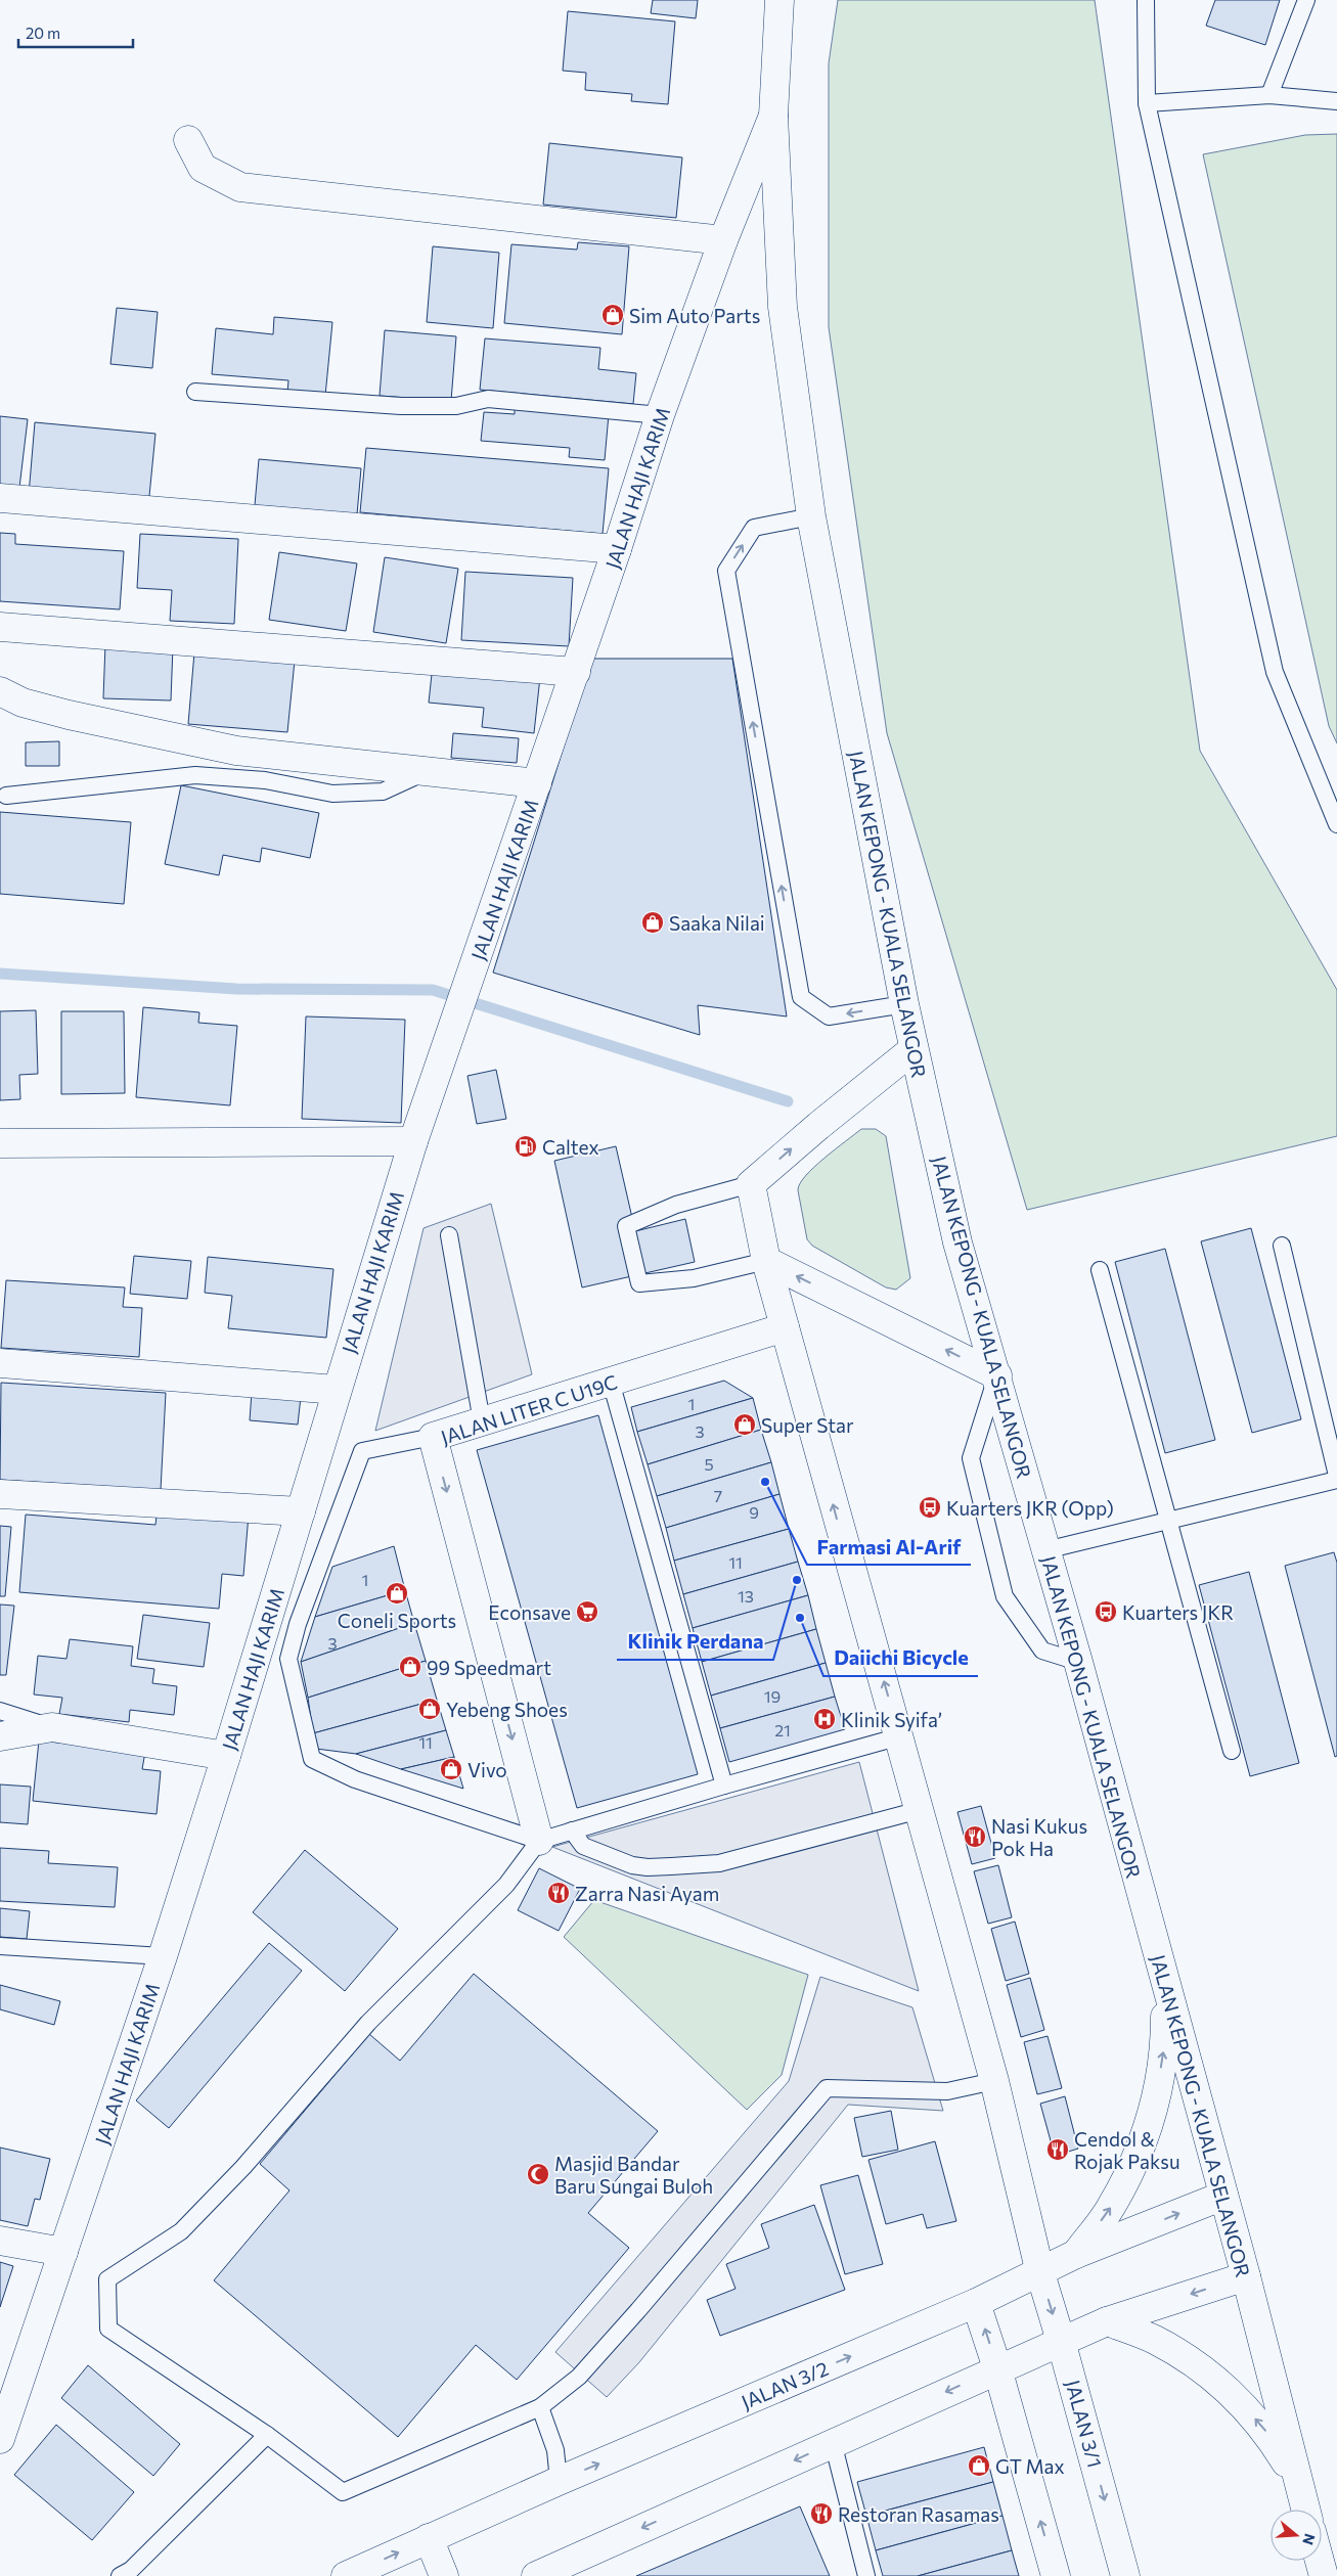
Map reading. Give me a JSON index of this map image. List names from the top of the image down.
{
  "streets": {
    "main road": [
      "JALAN HAJI KARIM",
      "JALAN KEPONG - KUALA SELANGOR",
      "JALAN LITER C U19C",
      "JALAN 3/2",
      "JALAN 3/1"
    ]
  },
  "crossings": [
    ["JALAN HAJI KARIM", "JALAN KEPONG - KUALA SELANGOR"],
    ["JALAN KEPONG - KUALA SELANGOR", "JALAN 3/2"],
    ["JALAN LITER C U19C", "JALAN 3/1"],
    ["JALAN 3/2", "JALAN 3/1"]
  ],
  "one_way": ["JALAN LITER C U19C"],
  "places": {
    "shop": [
      "Sim Auto Parts",
      "Saaka Nilai",
      "Super Star",
      "Coneli Sports",
      "99 Speedmart",
      "Yebeng Shoes",
      "Vivo",
      "GT Max"
    ],
    "fuel station": ["Caltex"],
    "other": ["Farmasi Al-Arif", "Klinik Perdana", "Daiichi Bicycle"],
    "bus stop": ["Kuarters JKR (Opp)", "Kuarters JKR"],
    "supermarket": ["Econsave"],
    "hospital": ["Klinik Syifa’"],
    "restaurant": [
      "Nasi Kukus Pok Ha",
      "Zarra Nasi Ayam",
      "Cendol & Rojak Paksu",
      "Restoran Rasamas"
    ],
    "mosque": ["Masjid Bandar Baru Sungai Buloh"]
  },
  "house_numbers": [
    "1",
    "3",
    "5",
    "7",
    "9",
    "11",
    "1",
    "13",
    "3",
    "19",
    "21",
    "11"
  ],
  "scale_bar": "20 m",
  "north": "right"
}
